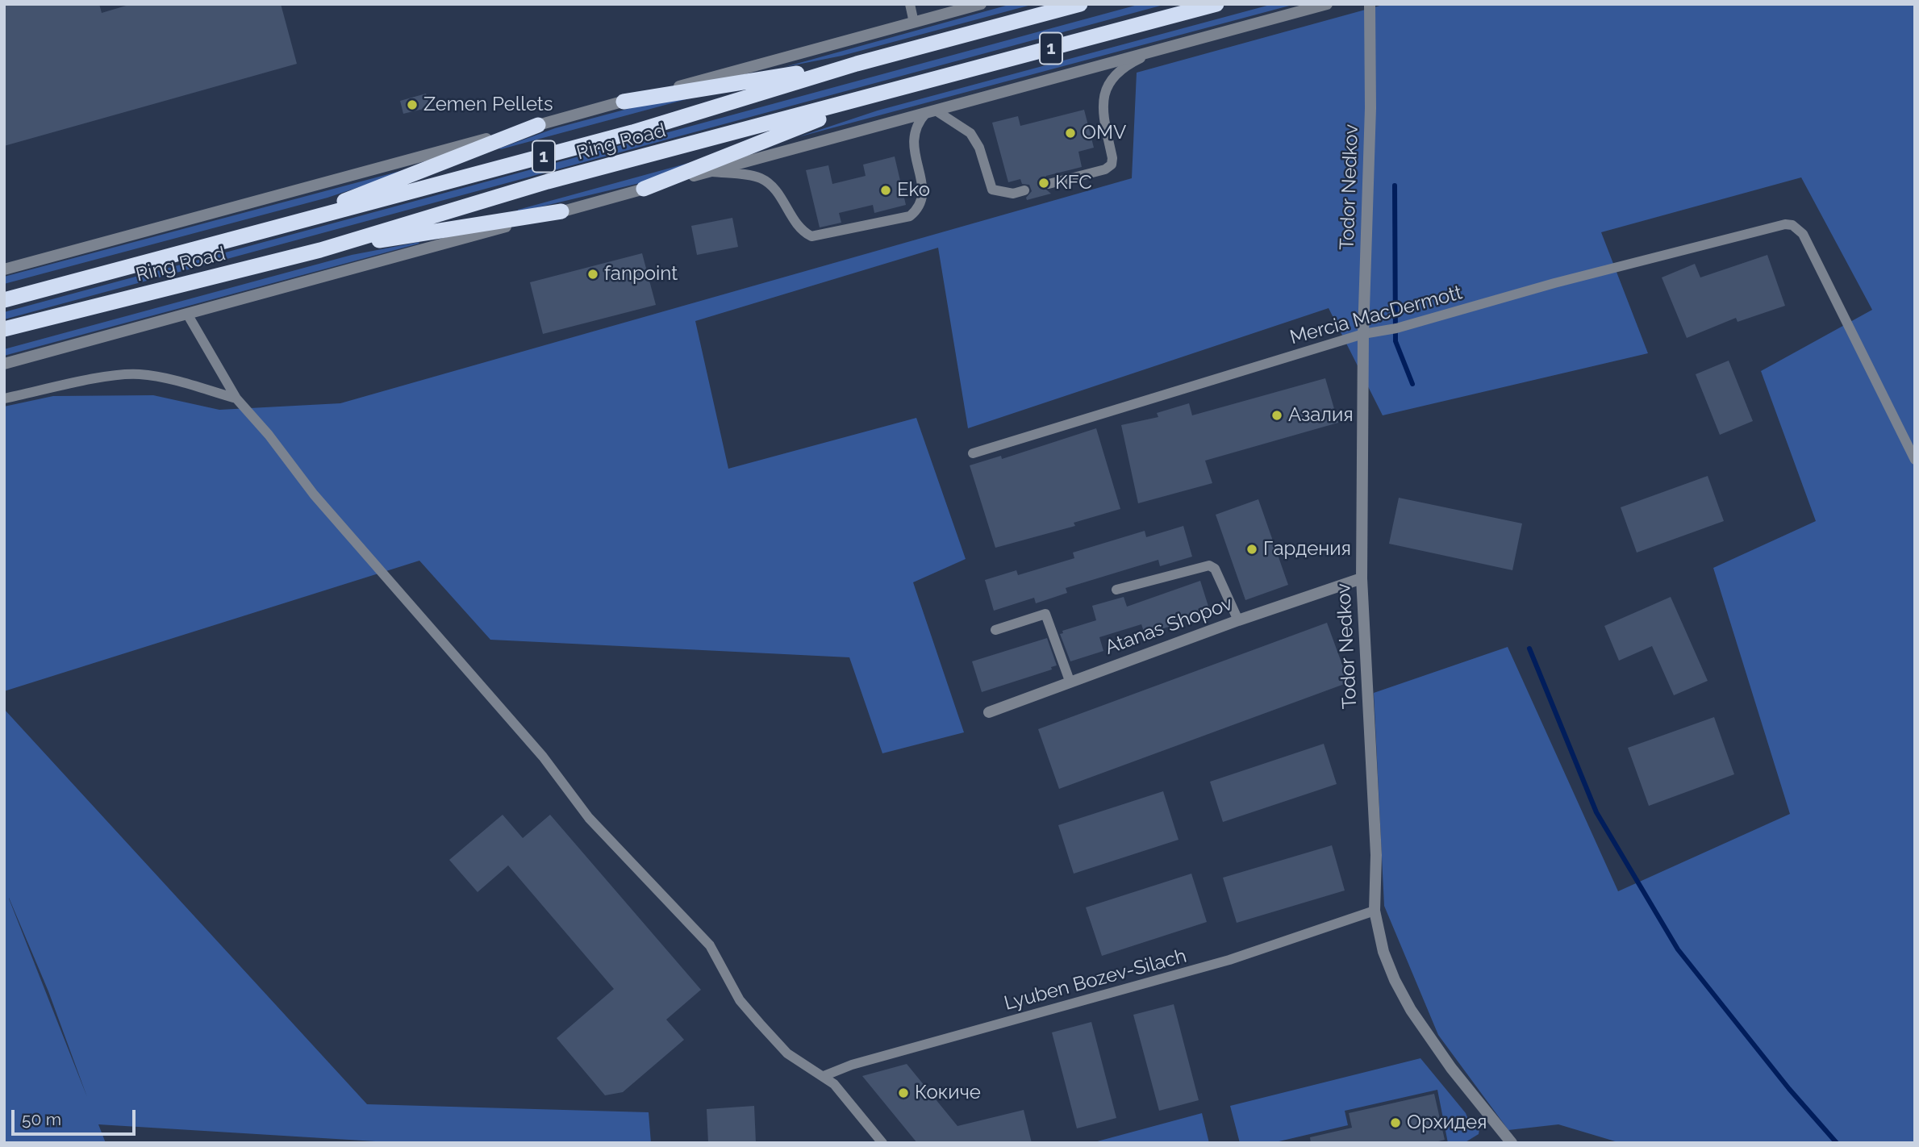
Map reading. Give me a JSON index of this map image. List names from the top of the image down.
{
  "streets": {
    "highway": ["1", "Ring Road"],
    "street": ["Todor Nedkov", "Atanas Shopov"],
    "lane": ["Mercia MаcDermott", "Lyuben Bozev-Silach"]
  },
  "crossings": [
    ["Todor Nedkov", "Mercia MаcDermott"],
    ["Todor Nedkov", "Atanas Shopov"],
    ["Todor Nedkov", "Lyuben Bozev-Silach"]
  ],
  "places": [
    "Zemen Pellets",
    "OMV",
    "KFC",
    "Eko",
    "fanpoint",
    "Азалия",
    "Гардения",
    "Кокиче",
    "Орхидея"
  ],
  "scale_bar": "50 m"
}
